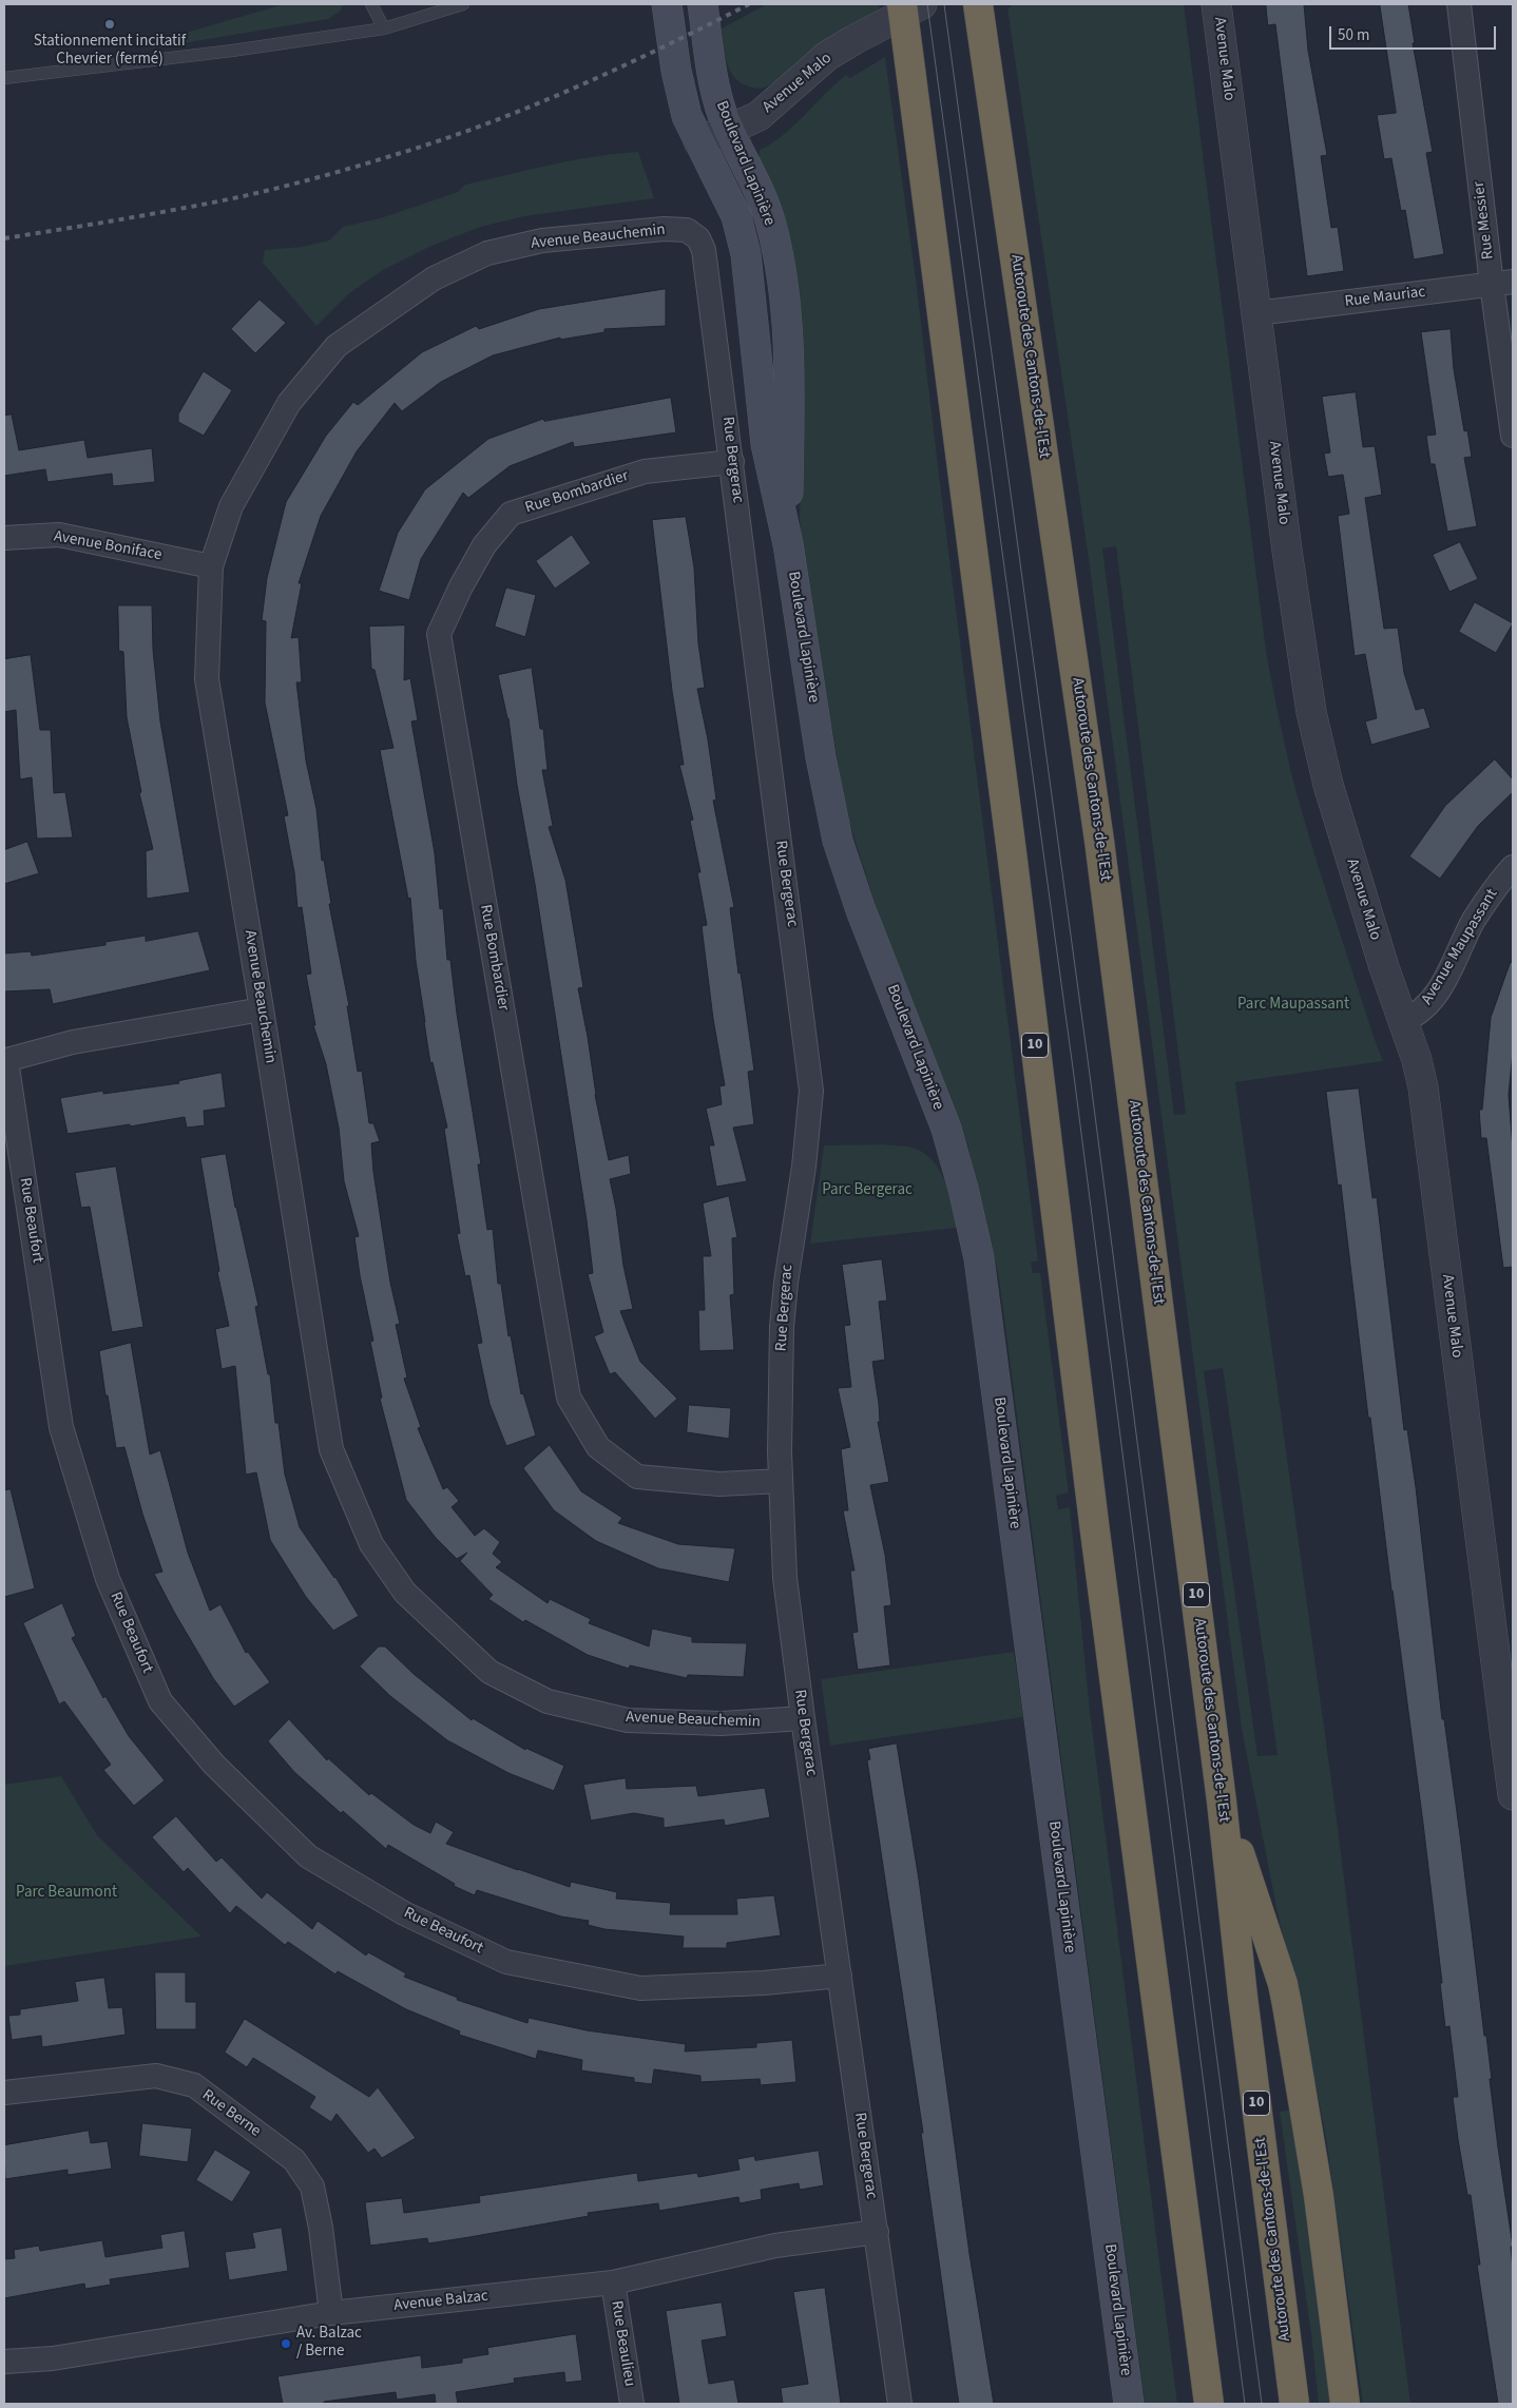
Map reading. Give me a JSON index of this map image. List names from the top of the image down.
{
  "streets": {
    "highway": ["Autoroute des Cantons-de-l'Est", "10"],
    "main road": ["Boulevard Lapinière"],
    "street": [
      "Avenue Malo",
      "Rue Messier",
      "Avenue Beauchemin",
      "Rue Mauriac",
      "Rue Bergerac",
      "Rue Bombardier",
      "Avenue Boniface",
      "Avenue Maupassant",
      "Rue Beaufort",
      "Rue Berne",
      "Avenue Balzac",
      "Rue Beaulieu"
    ]
  },
  "crossings": [
    ["Avenue Malo", "Boulevard Lapinière"],
    ["Avenue Malo", "Rue Mauriac"],
    ["Avenue Malo", "Avenue Maupassant"],
    ["Rue Messier", "Rue Mauriac"],
    ["Avenue Beauchemin", "Rue Bergerac"],
    ["Avenue Beauchemin", "Avenue Boniface"],
    ["Avenue Beauchemin", "Rue Beaufort"],
    ["Rue Bergerac", "Rue Bombardier"],
    ["Rue Bergerac", "Rue Beaufort"],
    ["Rue Bergerac", "Avenue Balzac"],
    ["Rue Berne", "Avenue Balzac"],
    ["Avenue Balzac", "Rue Beaulieu"]
  ],
  "parks": ["Parc Maupassant", "Parc Bergerac", "Parc Beaumont"],
  "places": ["Stationnement incitatif Chevrier (fermé)", "Av. Balzac / Berne"],
  "scale_bar": "50 m"
}
